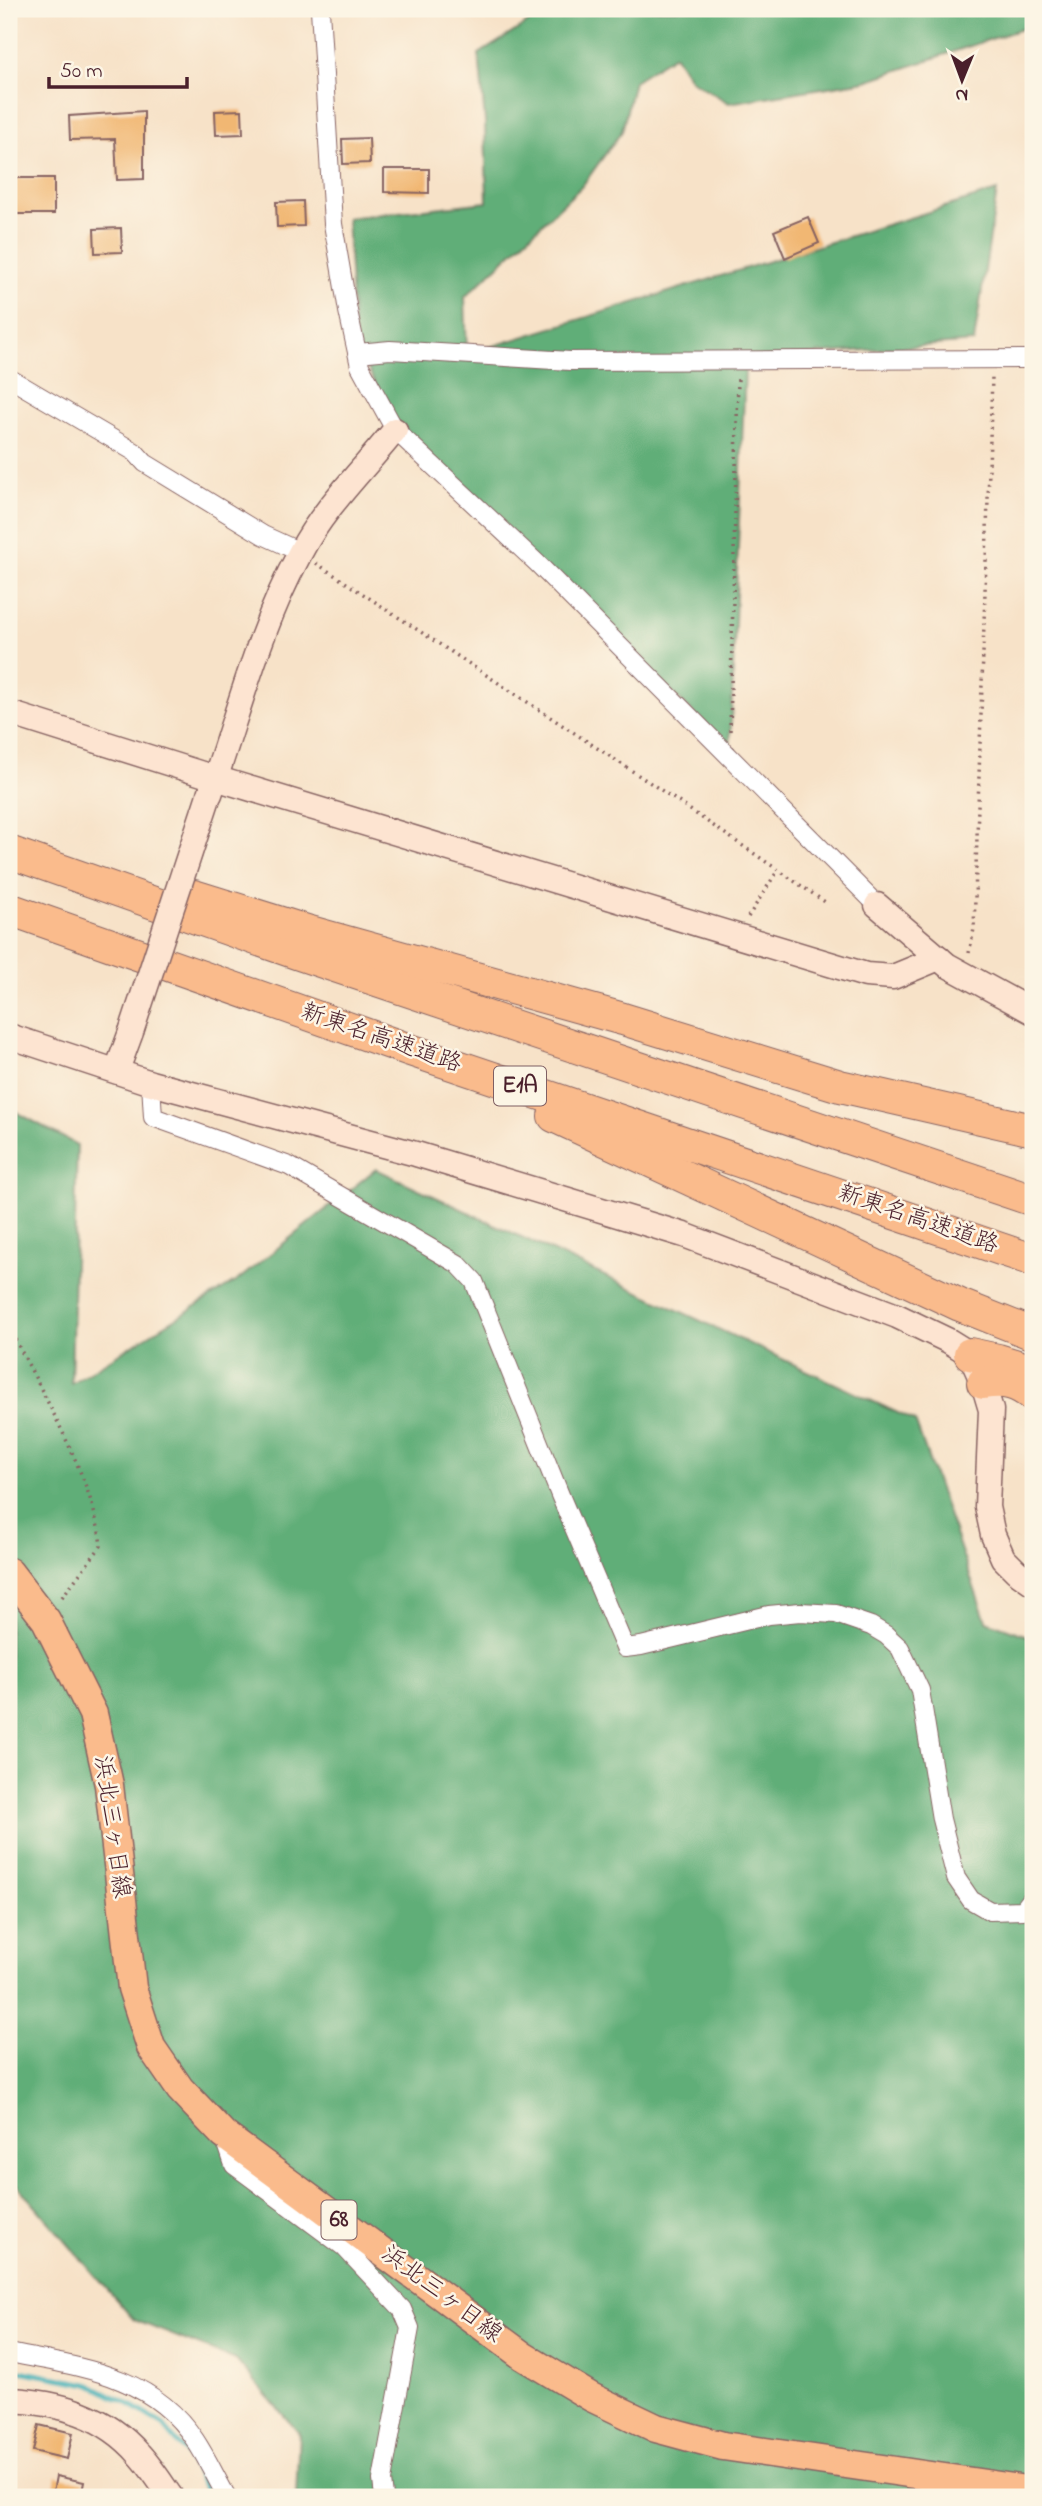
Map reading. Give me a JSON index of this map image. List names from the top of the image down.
{
  "streets": {
    "highway": ["新東名高速道路", "E1A"],
    "main road": ["浜北三ヶ日線", "68"]
  },
  "scale_bar": "50 m",
  "north": "bottom"
}
